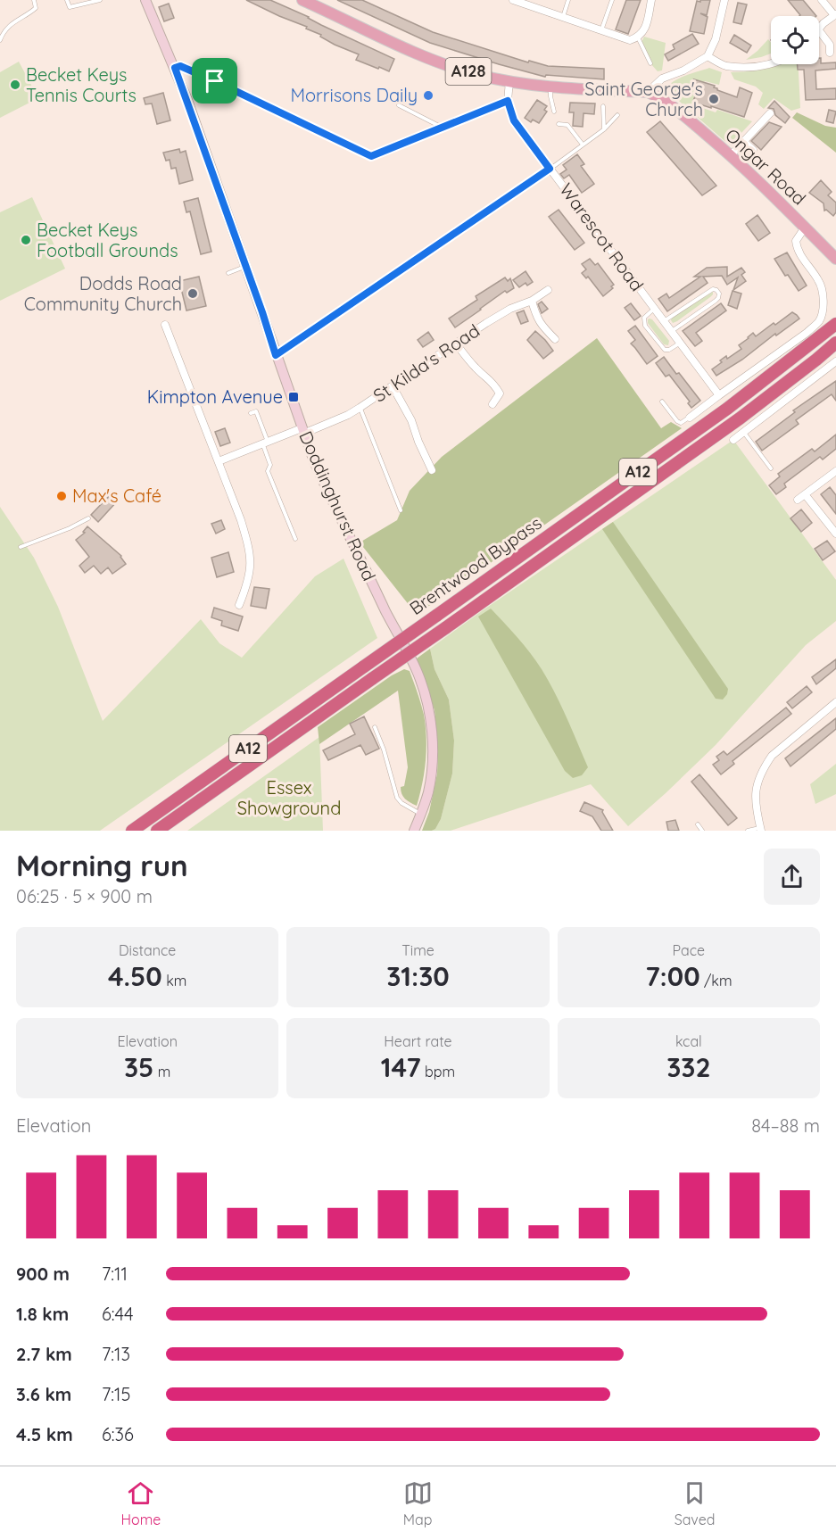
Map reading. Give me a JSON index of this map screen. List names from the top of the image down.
{
  "streets": {
    "highway": ["A12", "Brentwood Bypass"],
    "main road": ["A128", "Ongar Road"],
    "street": ["Warescot Road", "St Kilda's Road", "Doddinghurst Road"]
  },
  "crossings": [
    ["Ongar Road", "Warescot Road"],
    ["St Kilda's Road", "Doddinghurst Road"]
  ],
  "parks": ["Essex Showground"],
  "places": {
    "other": [
      "Becket Keys Tennis Courts",
      "Morrisons Daily",
      "Saint George's Church",
      "Becket Keys Football Grounds",
      "Dodds Road Community Church",
      "Max's Café"
    ],
    "transit": ["Kimpton Avenue"]
  },
  "page": {
    "heading": ["Morning run", "06:25 · 5 × 900 m"],
    "stats": [
      ["Distance", "4.50 km"],
      ["Time", "31:30"],
      ["Pace", "7:00 /km"],
      ["Elevation", "35 m"],
      ["Heart rate", "147 bpm"],
      ["kcal", "332"]
    ],
    "chart": ["Elevation", "84–88 m"],
    "list": [
      {
        "name": "900 m",
        "note": "7:11"
      },
      {
        "name": "1.8 km",
        "note": "6:44"
      },
      {
        "name": "2.7 km",
        "note": "7:13"
      },
      {
        "name": "3.6 km",
        "note": "7:15"
      },
      {
        "name": "4.5 km",
        "note": "6:36"
      }
    ],
    "tabs": ["Home", "Map", "Saved"]
  }
}
